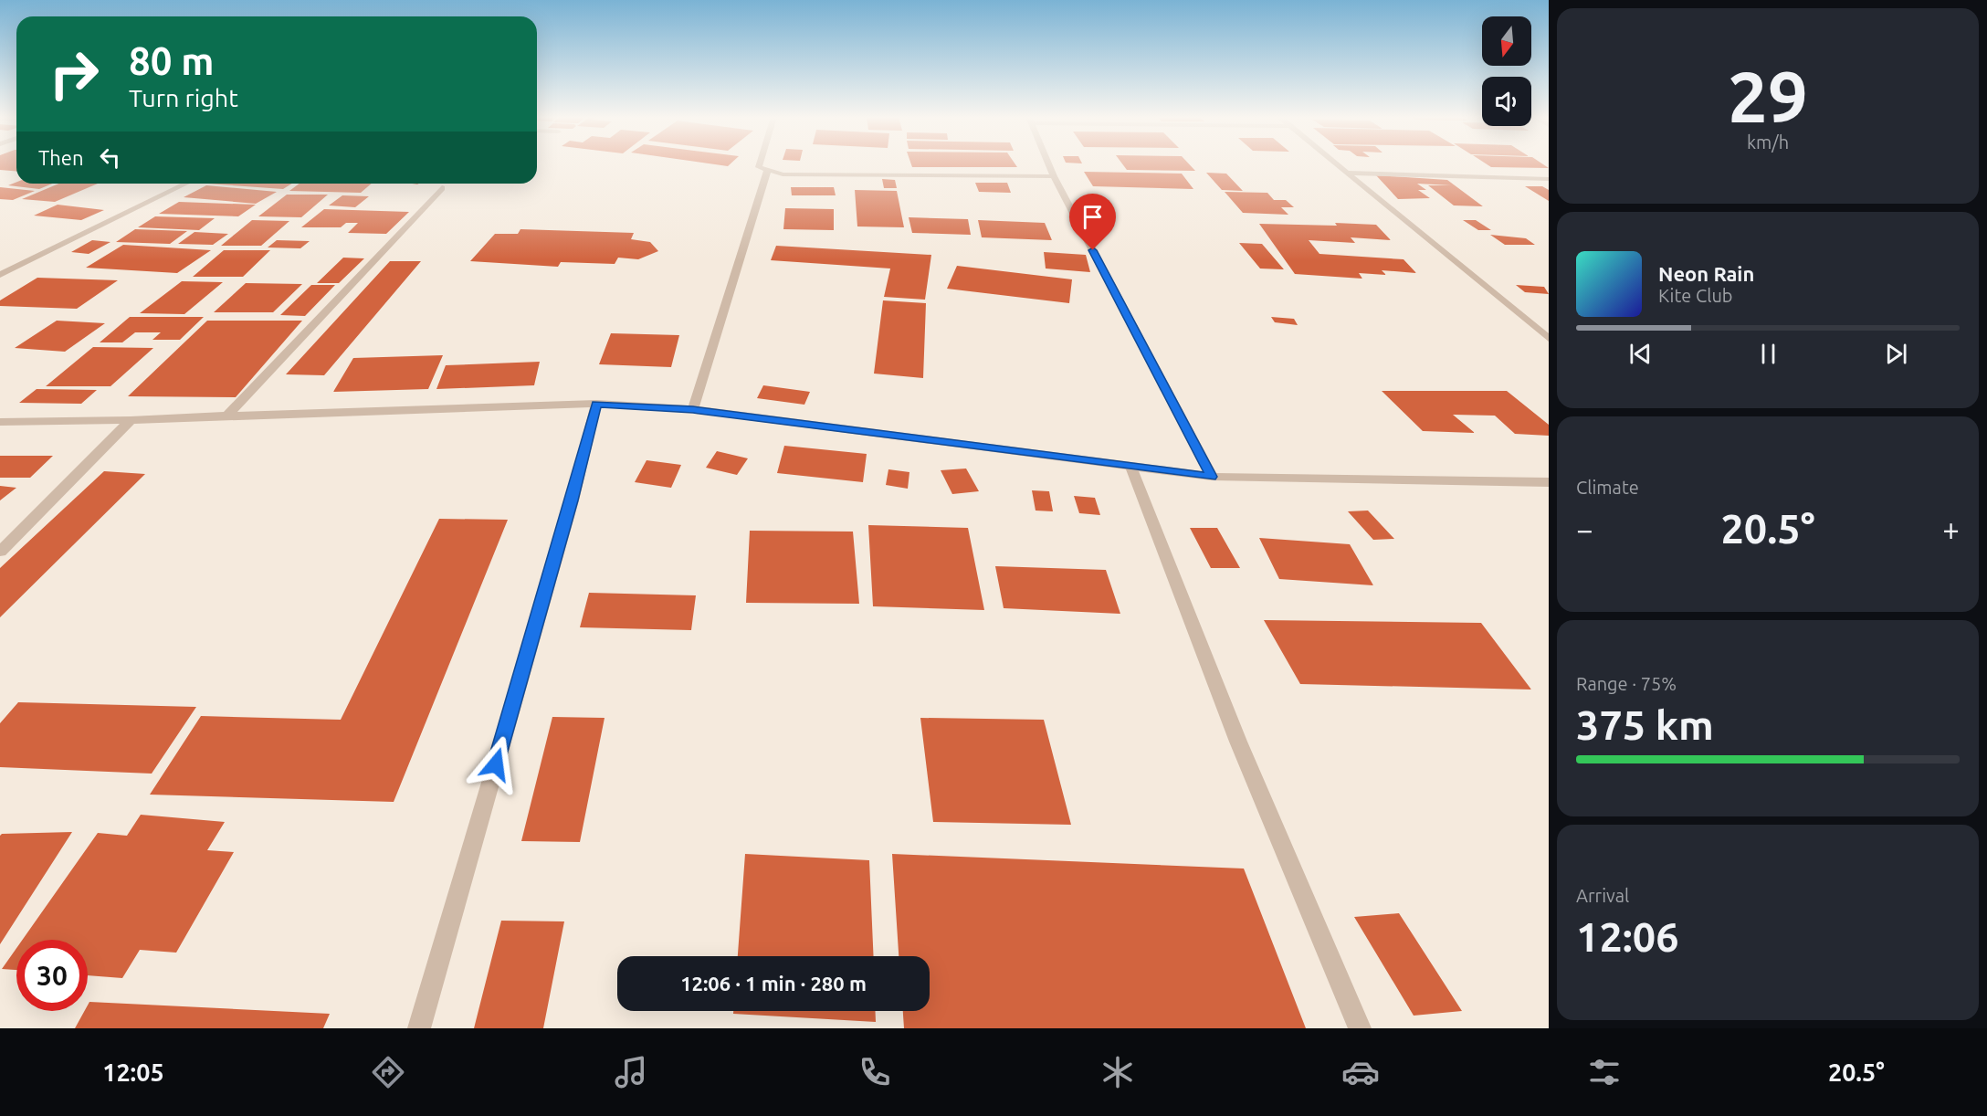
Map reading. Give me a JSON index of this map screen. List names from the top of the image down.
{
  "north": "bottom",
  "page": {
    "tile": [
      ["29", "km/h"],
      "Climate",
      ["Range · 75%", "375 km"],
      ["Arrival", "12:06"]
    ],
    "turn": ["80 m", "Turn right"],
    "then": "Then",
    "song": ["Neon Rain", "Kite Club"],
    "heat": ["−", "20.5°", "+"],
    "limit": "30",
    "trip": "12:06 · 1 min · 280 m",
    "tabs": ["12:05", "20.5°"]
  }
}
